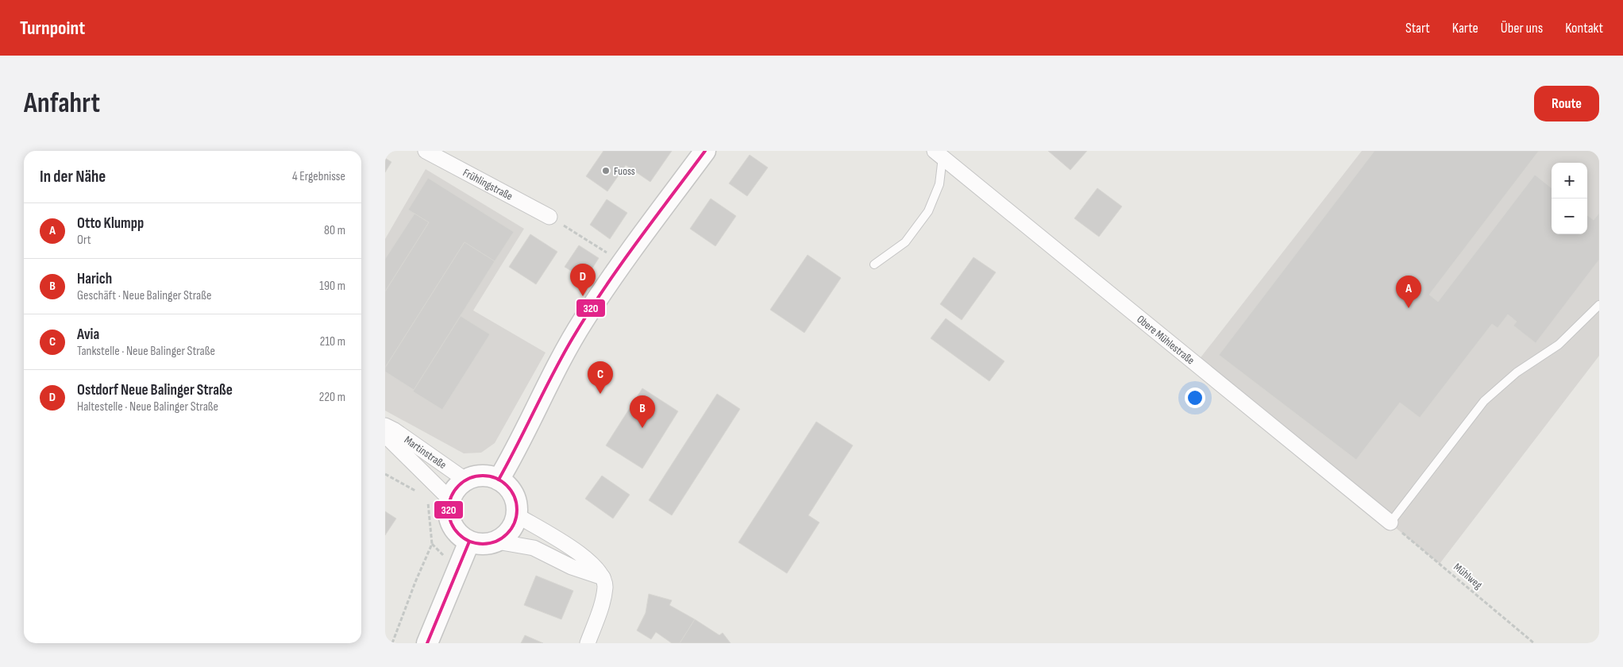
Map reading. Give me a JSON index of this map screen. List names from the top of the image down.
{
  "streets": {
    "street": ["Frühlingstraße", "Obere Mühlestraße", "Martinstraße"],
    "path": ["Mühlweg"]
  },
  "crossings": [
    ["Obere Mühlestraße", "Mühlweg"]
  ],
  "places": ["Fuoss"],
  "lines": ["transit line 320"],
  "page": {
    "header": "Turnpoint",
    "nav": [
      "Start",
      "Karte",
      "Über uns",
      "Kontakt"
    ],
    "buttons": "Route",
    "title": "Anfahrt",
    "heading": ["In der Nähe", "4 Ergebnisse"],
    "map_buttons": ["+", "−"],
    "list": [
      {
        "mark": "A",
        "name": "Otto Klumpp",
        "note": "Ort",
        "value": "80 m"
      },
      {
        "mark": "B",
        "name": "Harich",
        "note": "Geschäft · Neue Balinger Straße",
        "value": "190 m"
      },
      {
        "mark": "C",
        "name": "Avia",
        "note": "Tankstelle · Neue Balinger Straße",
        "value": "210 m"
      },
      {
        "mark": "D",
        "name": "Ostdorf Neue Balinger Straße",
        "note": "Haltestelle · Neue Balinger Straße",
        "value": "220 m"
      }
    ],
    "pins": [
      "D",
      "A",
      "C",
      "B"
    ]
  }
}
